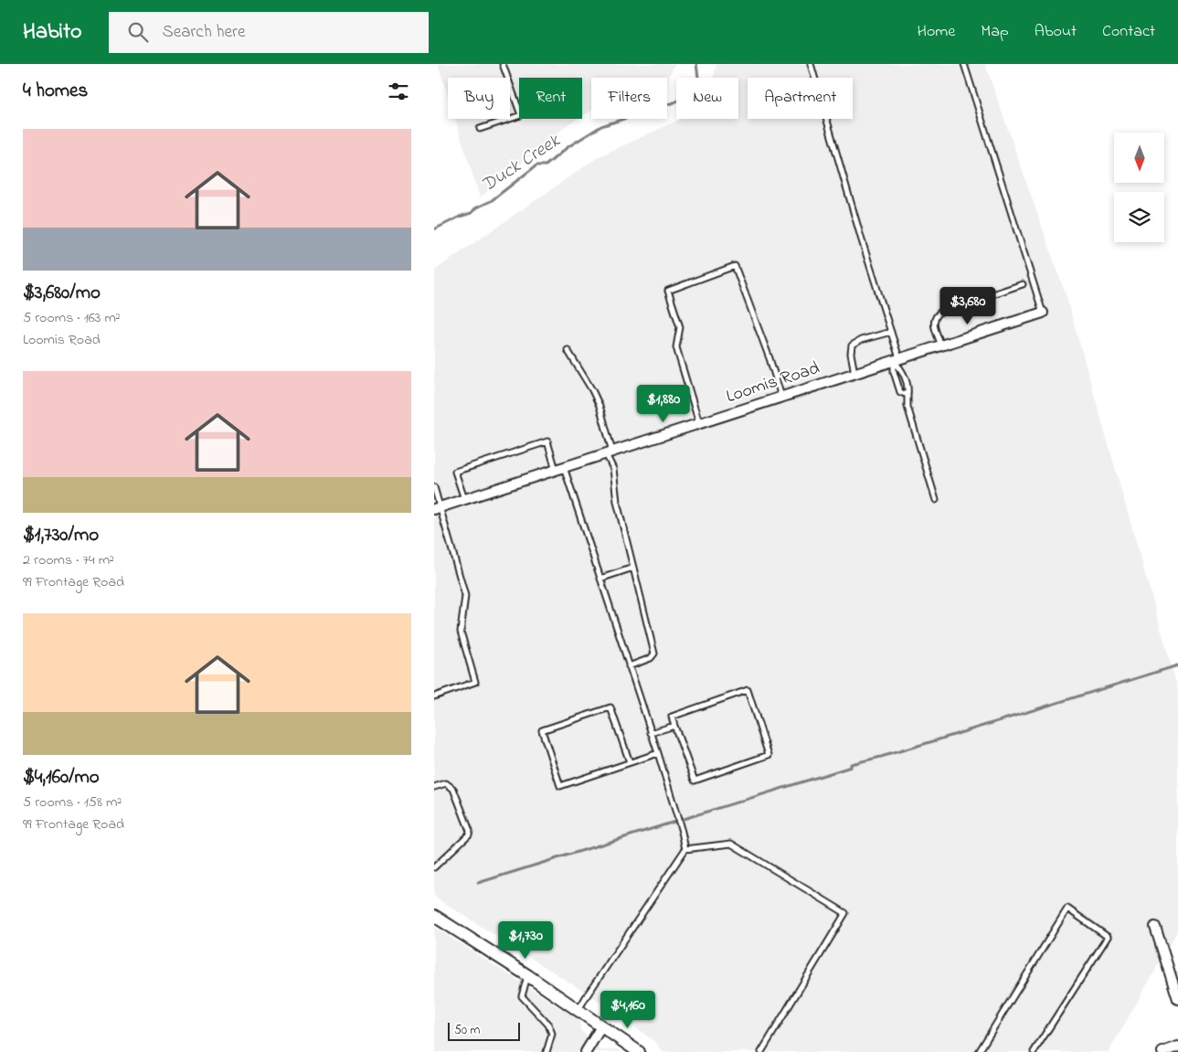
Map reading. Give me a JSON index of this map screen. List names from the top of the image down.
{
  "streets": {
    "street": ["Loomis Road"]
  },
  "water": ["Duck Creek"],
  "scale_bar": "50 m",
  "north": "bottom",
  "page": {
    "header": "Habito",
    "search": "Search here",
    "nav": [
      "Home",
      "Map",
      "About",
      "Contact"
    ],
    "heading": "4 homes",
    "chip": [
      "Buy",
      "Rent",
      "Filters",
      "New",
      "Apartment"
    ],
    "list": [
      {
        "name": "$3,680/mo",
        "note": "5 rooms · 163 m² · Loomis Road"
      },
      {
        "name": "$1,730/mo",
        "note": "2 rooms · 74 m² · 99 Frontage Road"
      },
      {
        "name": "$4,160/mo",
        "note": "5 rooms · 158 m² · 99 Frontage Road"
      }
    ],
    "price": [
      "$3,680",
      "$1,880",
      "$1,730",
      "$4,160"
    ],
    "scale": "50 m"
  }
}
